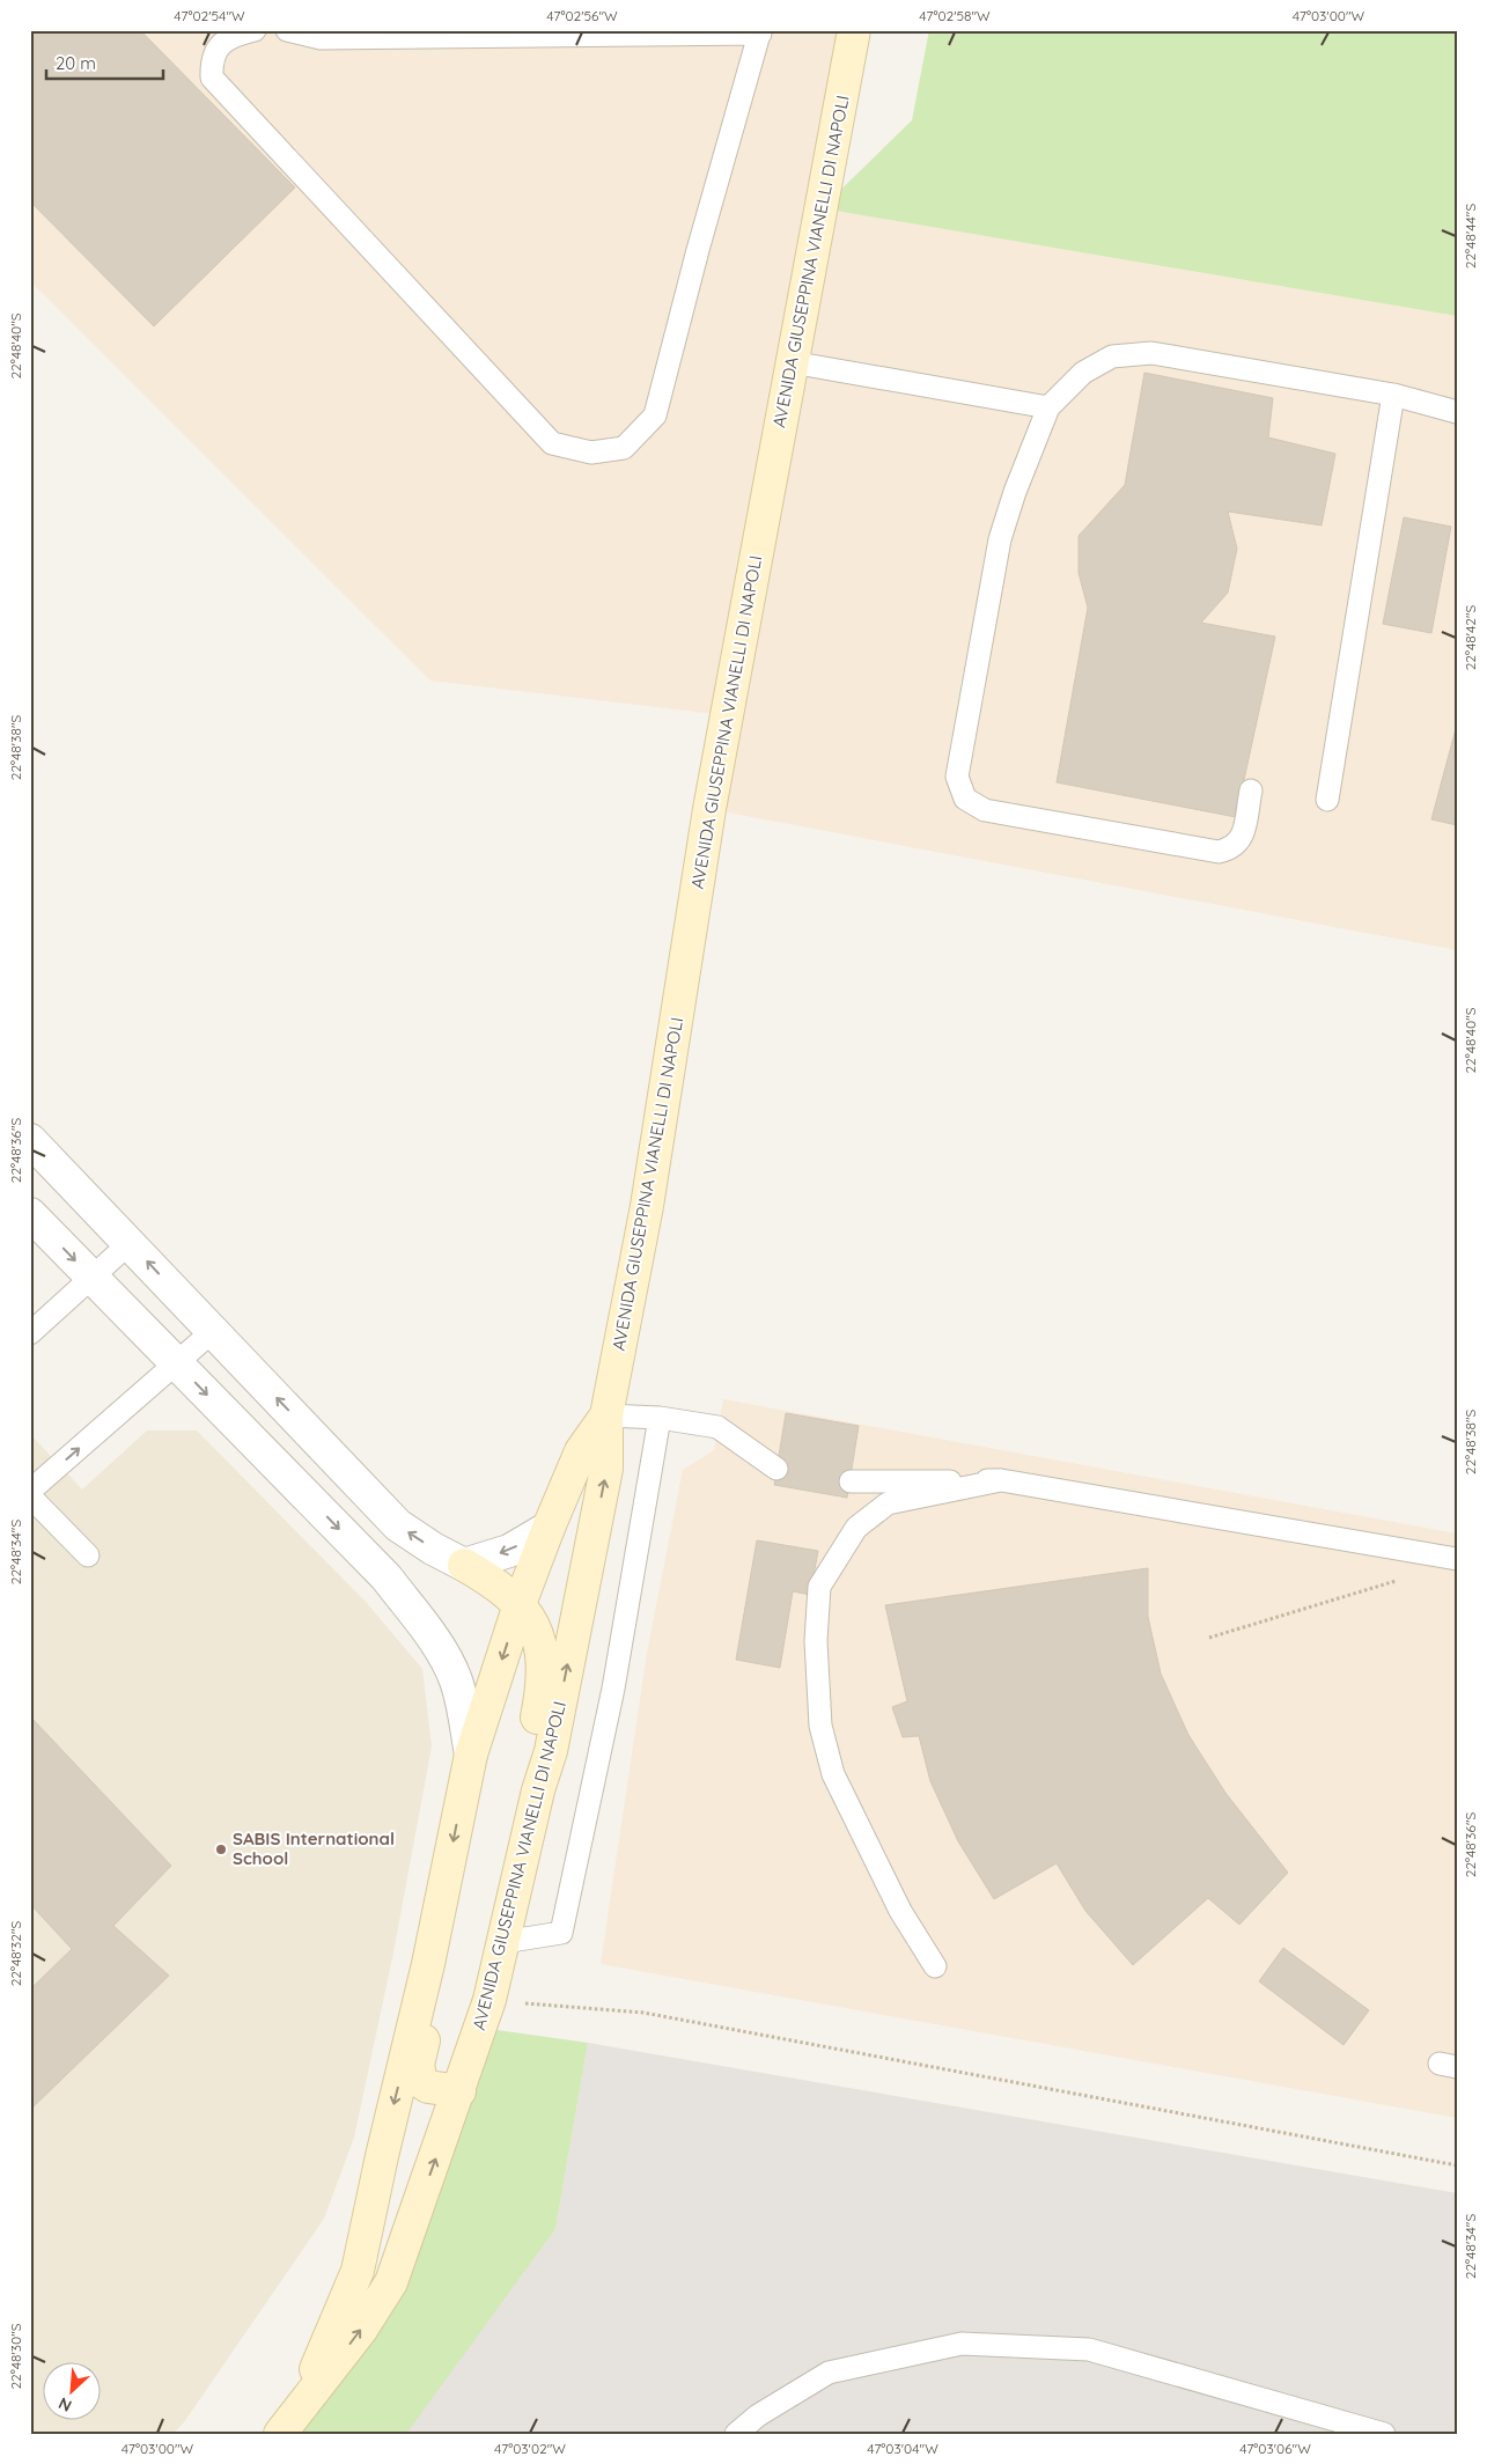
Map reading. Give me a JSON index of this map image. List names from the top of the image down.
{
  "streets": {
    "main road": ["AVENIDA GIUSEPPINA VIANELLI DI NAPOLI"]
  },
  "places": ["SABIS International School"],
  "scale_bar": "20 m",
  "north": "bottom left",
  "coordinates": [
    "47°02'54\"W",
    "47°02'56\"W",
    "47°02'58\"W",
    "47°03'00\"W",
    "22°48'44\"S",
    "22°48'40\"S",
    "22°48'42\"S",
    "22°48'38\"S",
    "22°48'36\"S",
    "22°48'34\"S",
    "22°48'32\"S",
    "22°48'30\"S",
    "47°03'02\"W",
    "47°03'04\"W",
    "47°03'06\"W"
  ]
}
